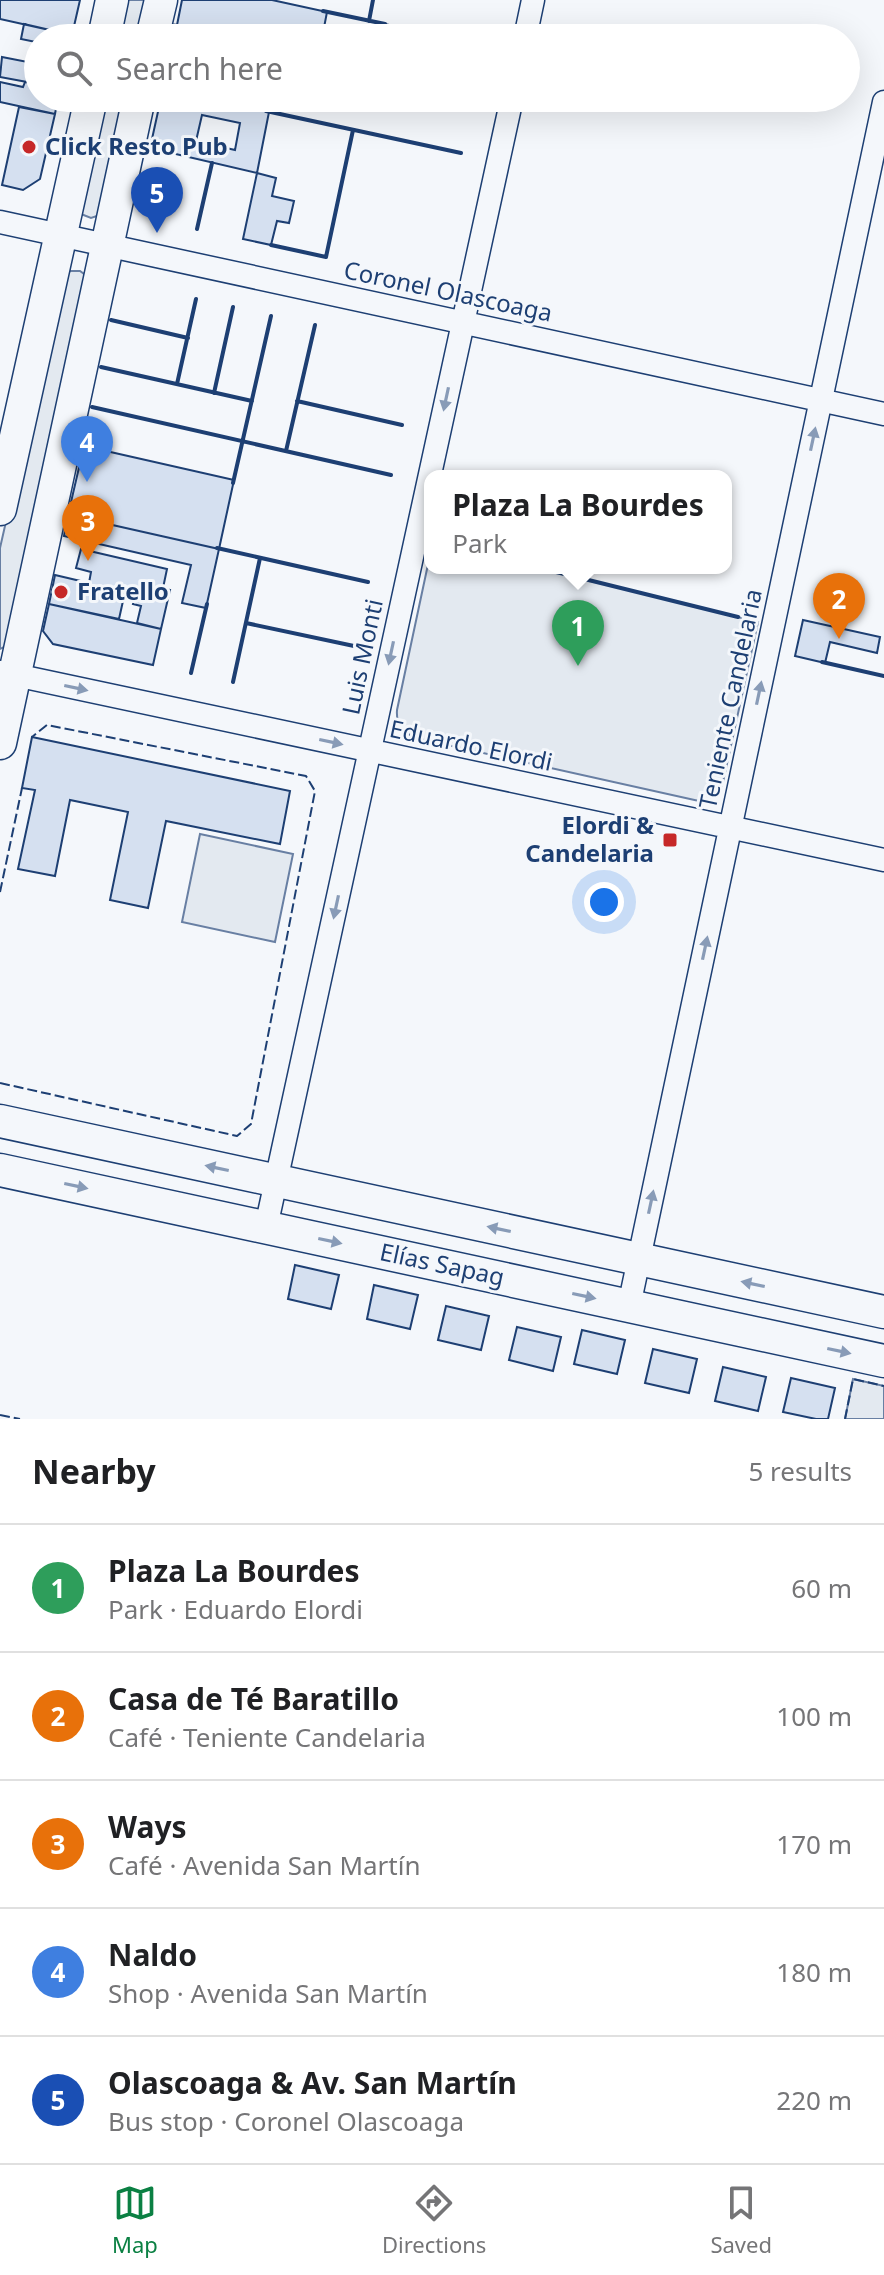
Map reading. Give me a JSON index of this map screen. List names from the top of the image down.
{
  "streets": {
    "street": [
      "Coronel Olascoaga",
      "Luis Monti",
      "Teniente Candelaria",
      "Eduardo Elordi",
      "Elías Sapag"
    ]
  },
  "crossings": [
    ["Coronel Olascoaga", "Luis Monti"],
    ["Coronel Olascoaga", "Teniente Candelaria"],
    ["Luis Monti", "Eduardo Elordi"],
    ["Luis Monti", "Elías Sapag"],
    ["Teniente Candelaria", "Eduardo Elordi"],
    ["Teniente Candelaria", "Elías Sapag"]
  ],
  "one_way": ["Luis Monti", "Teniente Candelaria", "Eduardo Elordi"],
  "places": {
    "other": ["Click Resto Pub", "Fratello"],
    "transit": ["Elordi & Candelaria"]
  },
  "page": {
    "search": "Search here",
    "pins": [
      "5",
      "4",
      "3",
      "2",
      "1"
    ],
    "popup": ["Plaza La Bourdes", "Park"],
    "heading": ["Nearby", "5 results"],
    "list": [
      {
        "mark": "1",
        "name": "Plaza La Bourdes",
        "note": "Park · Eduardo Elordi",
        "value": "60 m"
      },
      {
        "mark": "2",
        "name": "Casa de Té Baratillo",
        "note": "Café · Teniente Candelaria",
        "value": "100 m"
      },
      {
        "mark": "3",
        "name": "Ways",
        "note": "Café · Avenida San Martín",
        "value": "170 m"
      },
      {
        "mark": "4",
        "name": "Naldo",
        "note": "Shop · Avenida San Martín",
        "value": "180 m"
      },
      {
        "mark": "5",
        "name": "Olascoaga & Av. San Martín",
        "note": "Bus stop · Coronel Olascoaga",
        "value": "220 m"
      }
    ],
    "nav": ["Map", "Directions", "Saved"]
  }
}
